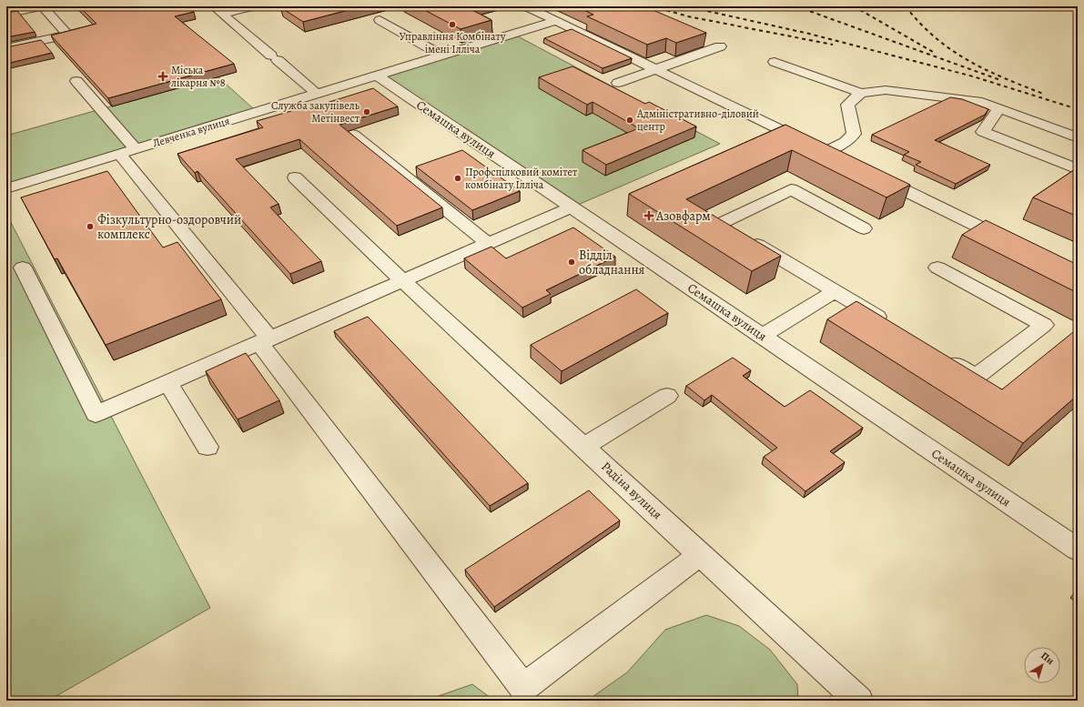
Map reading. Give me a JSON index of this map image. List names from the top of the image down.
{
  "streets": {
    "street": ["Семашка вулиця", "Левченка вулиця", "Радіна вулиця"]
  },
  "crossings": [
    ["Семашка вулиця", "Левченка вулиця"]
  ],
  "places": {
    "other": [
      "Управління Комбінату імені Ілліча",
      "Служба закупівель Метінвест",
      "Адміністративно-діловий центр",
      "Профспілковий комітет комбінату Ілліча",
      "Фізкультурно-оздоровчий комплекс",
      "Відділ обладнання"
    ],
    "health": ["Міська лікарня №8", "Азовфарм"]
  },
  "north": "top right"
}
